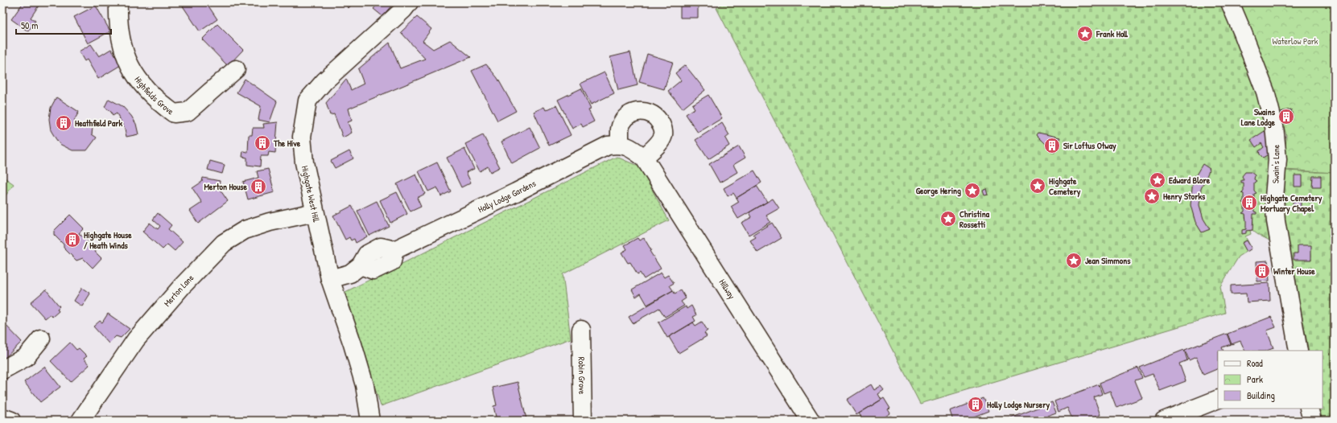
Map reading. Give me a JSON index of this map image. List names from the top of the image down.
{
  "streets": {
    "street": [
      "Highfields Grove",
      "Swain's Lane",
      "Highgate West Hill",
      "Holly Lodge Gardens",
      "Hillway",
      "Merton Lane",
      "Robin Grove"
    ]
  },
  "crossings": [
    ["Highgate West Hill", "Holly Lodge Gardens"],
    ["Highgate West Hill", "Merton Lane"],
    ["Holly Lodge Gardens", "Hillway"]
  ],
  "parks": ["Waterlow Park"],
  "places": {
    "place": [
      "Frank Holl",
      "Edward Blore",
      "Highgate Cemetery",
      "George Hering",
      "Henry Storks",
      "Christina Rossetti",
      "Jean Simmons"
    ],
    "building": [
      "Swains Lane Lodge",
      "Heathfield Park",
      "The Hive",
      "Sir Loftus Otway",
      "Merton House",
      "Highgate Cemetery Mortuary Chapel",
      "Highgate House / Heath Winds",
      "Winter House",
      "Holly Lodge Nursery"
    ]
  },
  "legend": ["Road", "Park", "Building"],
  "scale_bar": "50 m"
}
